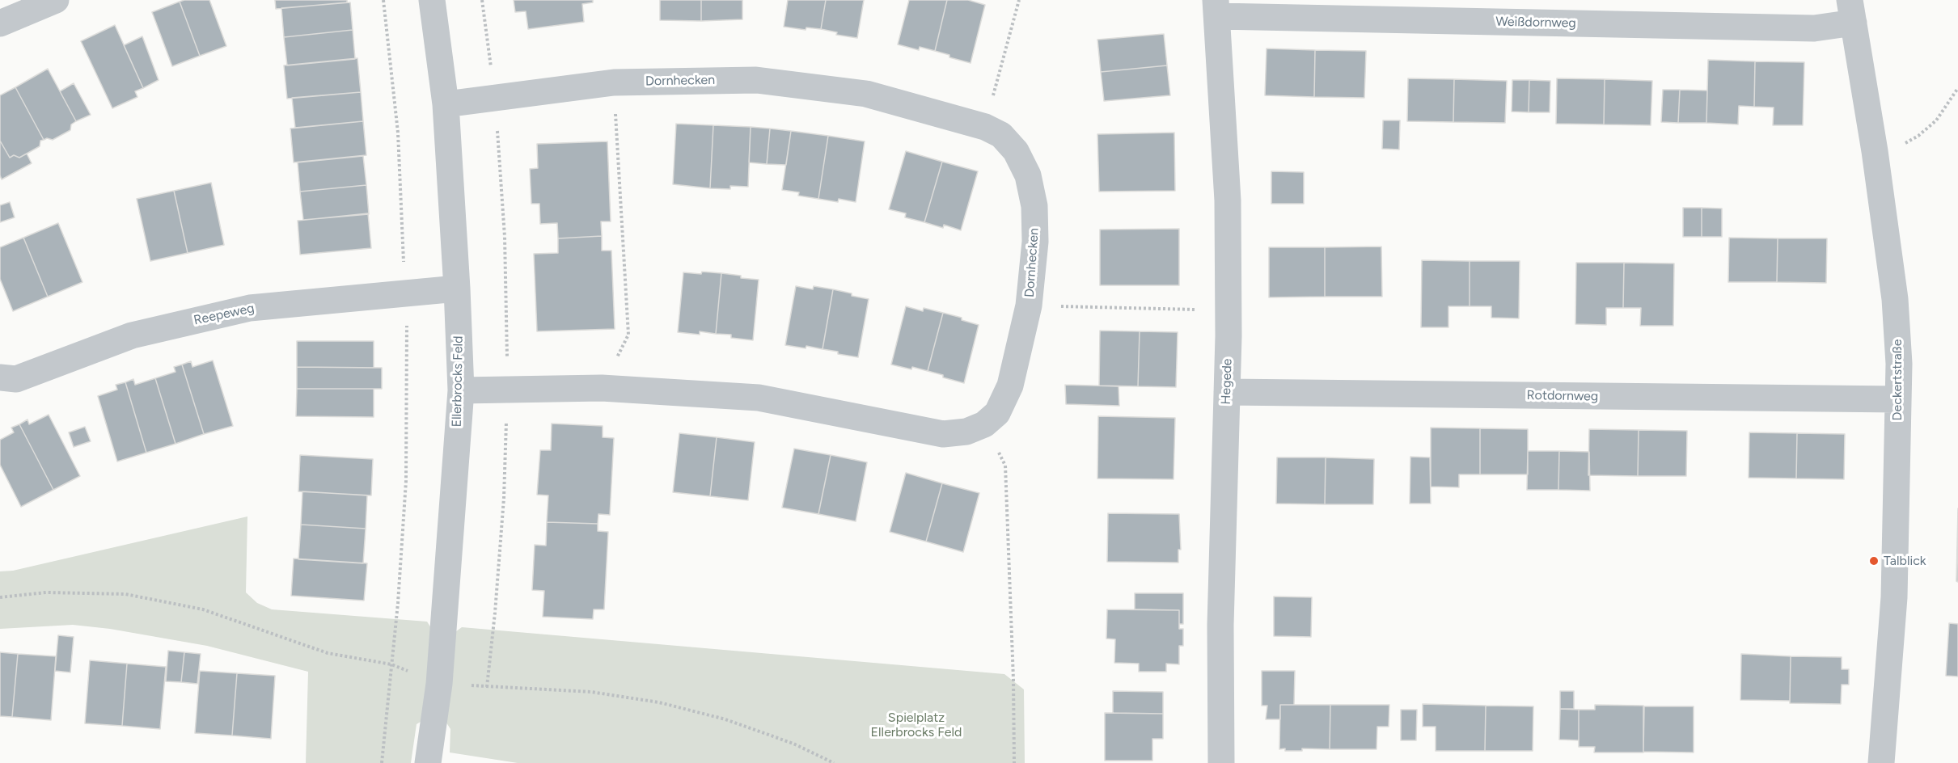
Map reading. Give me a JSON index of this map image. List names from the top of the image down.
{
  "streets": {
    "street": [
      "Weißdornweg",
      "Dornhecken",
      "Reepeweg",
      "Deckertstraße",
      "Ellerbrocks Feld",
      "Hegede",
      "Rotdornweg"
    ]
  },
  "crossings": [
    ["Weißdornweg", "Deckertstraße"],
    ["Weißdornweg", "Hegede"],
    ["Dornhecken", "Ellerbrocks Feld"],
    ["Reepeweg", "Ellerbrocks Feld"],
    ["Deckertstraße", "Rotdornweg"],
    ["Hegede", "Rotdornweg"]
  ],
  "parks": ["Spielplatz Ellerbrocks Feld"],
  "places": ["Talblick"]
}
